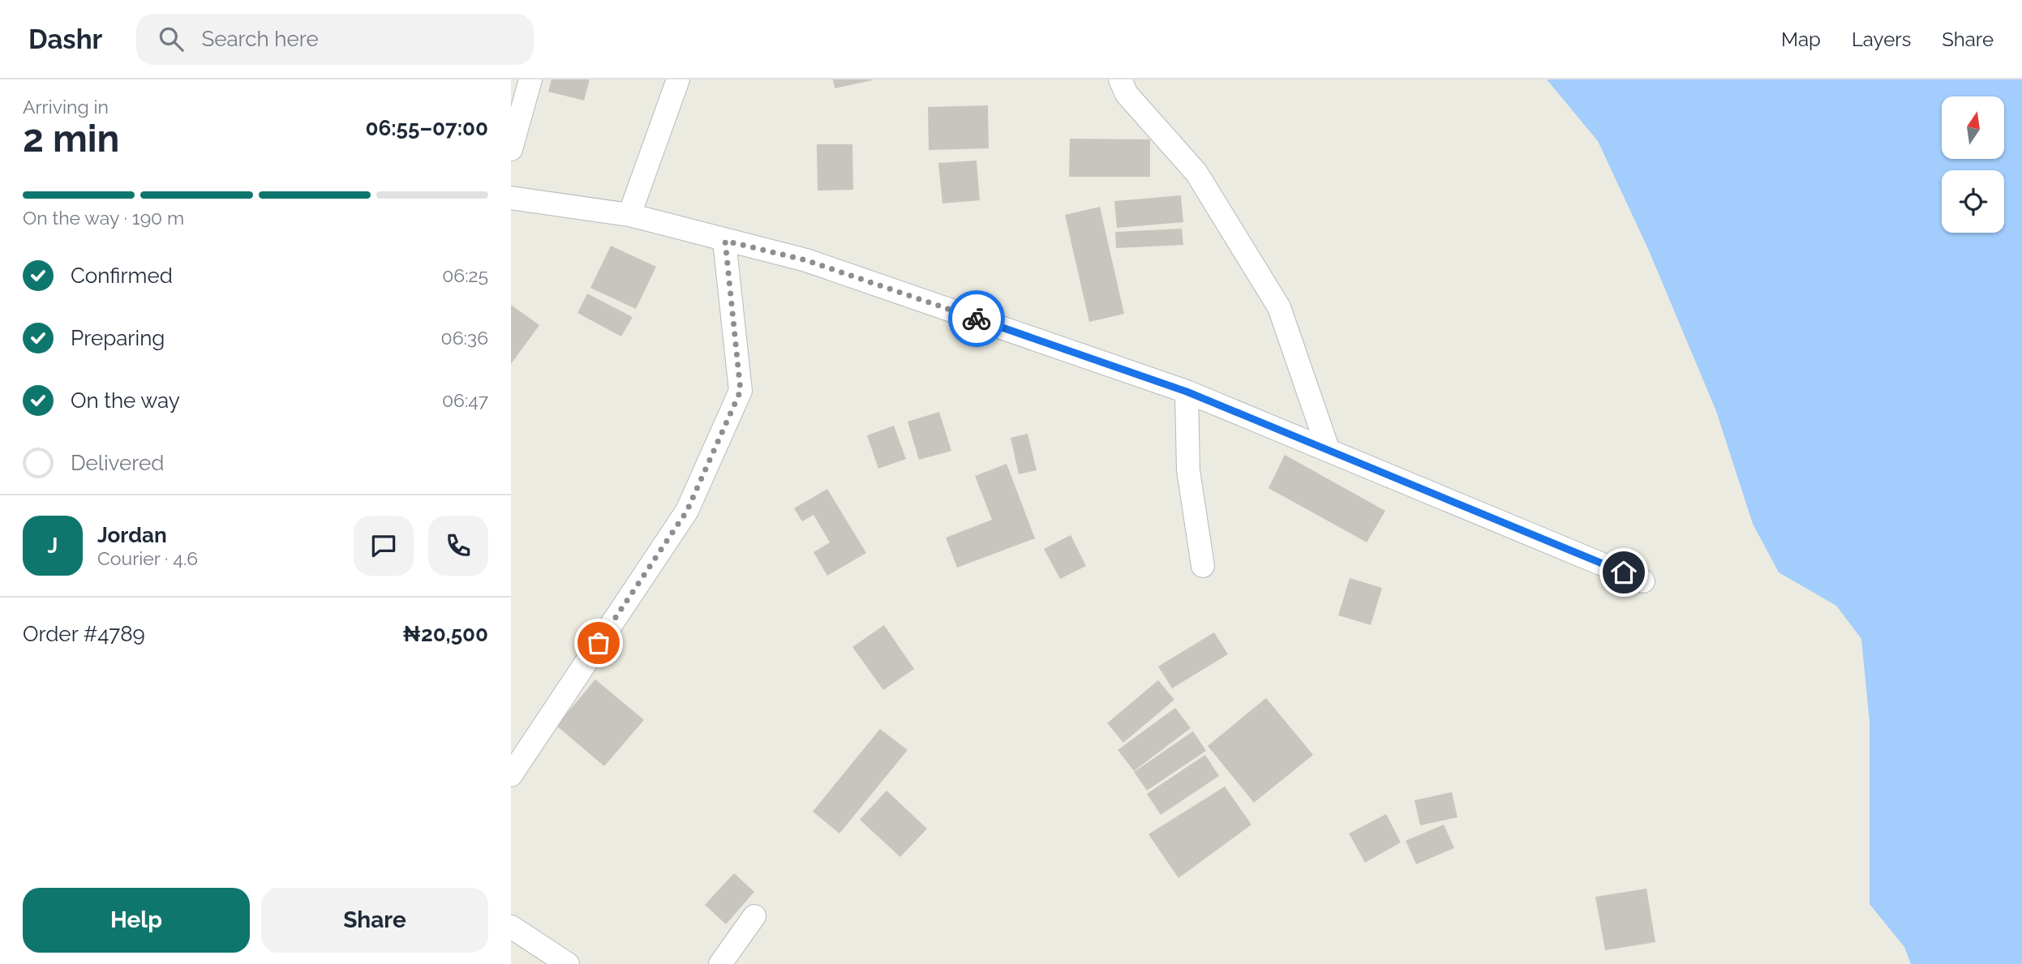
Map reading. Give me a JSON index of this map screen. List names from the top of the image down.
{
  "north": "top",
  "page": {
    "header": "Dashr",
    "search": "Search here",
    "nav": ["Map", "Layers", "Share"],
    "heading": ["2 min", "Arriving in", "06:55–07:00"],
    "panel": [
      "Jordan",
      "Courier · 4.6",
      "Order #4789",
      "₦20,500"
    ],
    "bar": "On the way · 190 m",
    "list": [
      ["Confirmed", "06:25"],
      ["Preparing", "06:36"],
      ["On the way", "06:47"],
      "Delivered"
    ],
    "round": "J",
    "buttons": ["Help", "Share"]
  }
}
